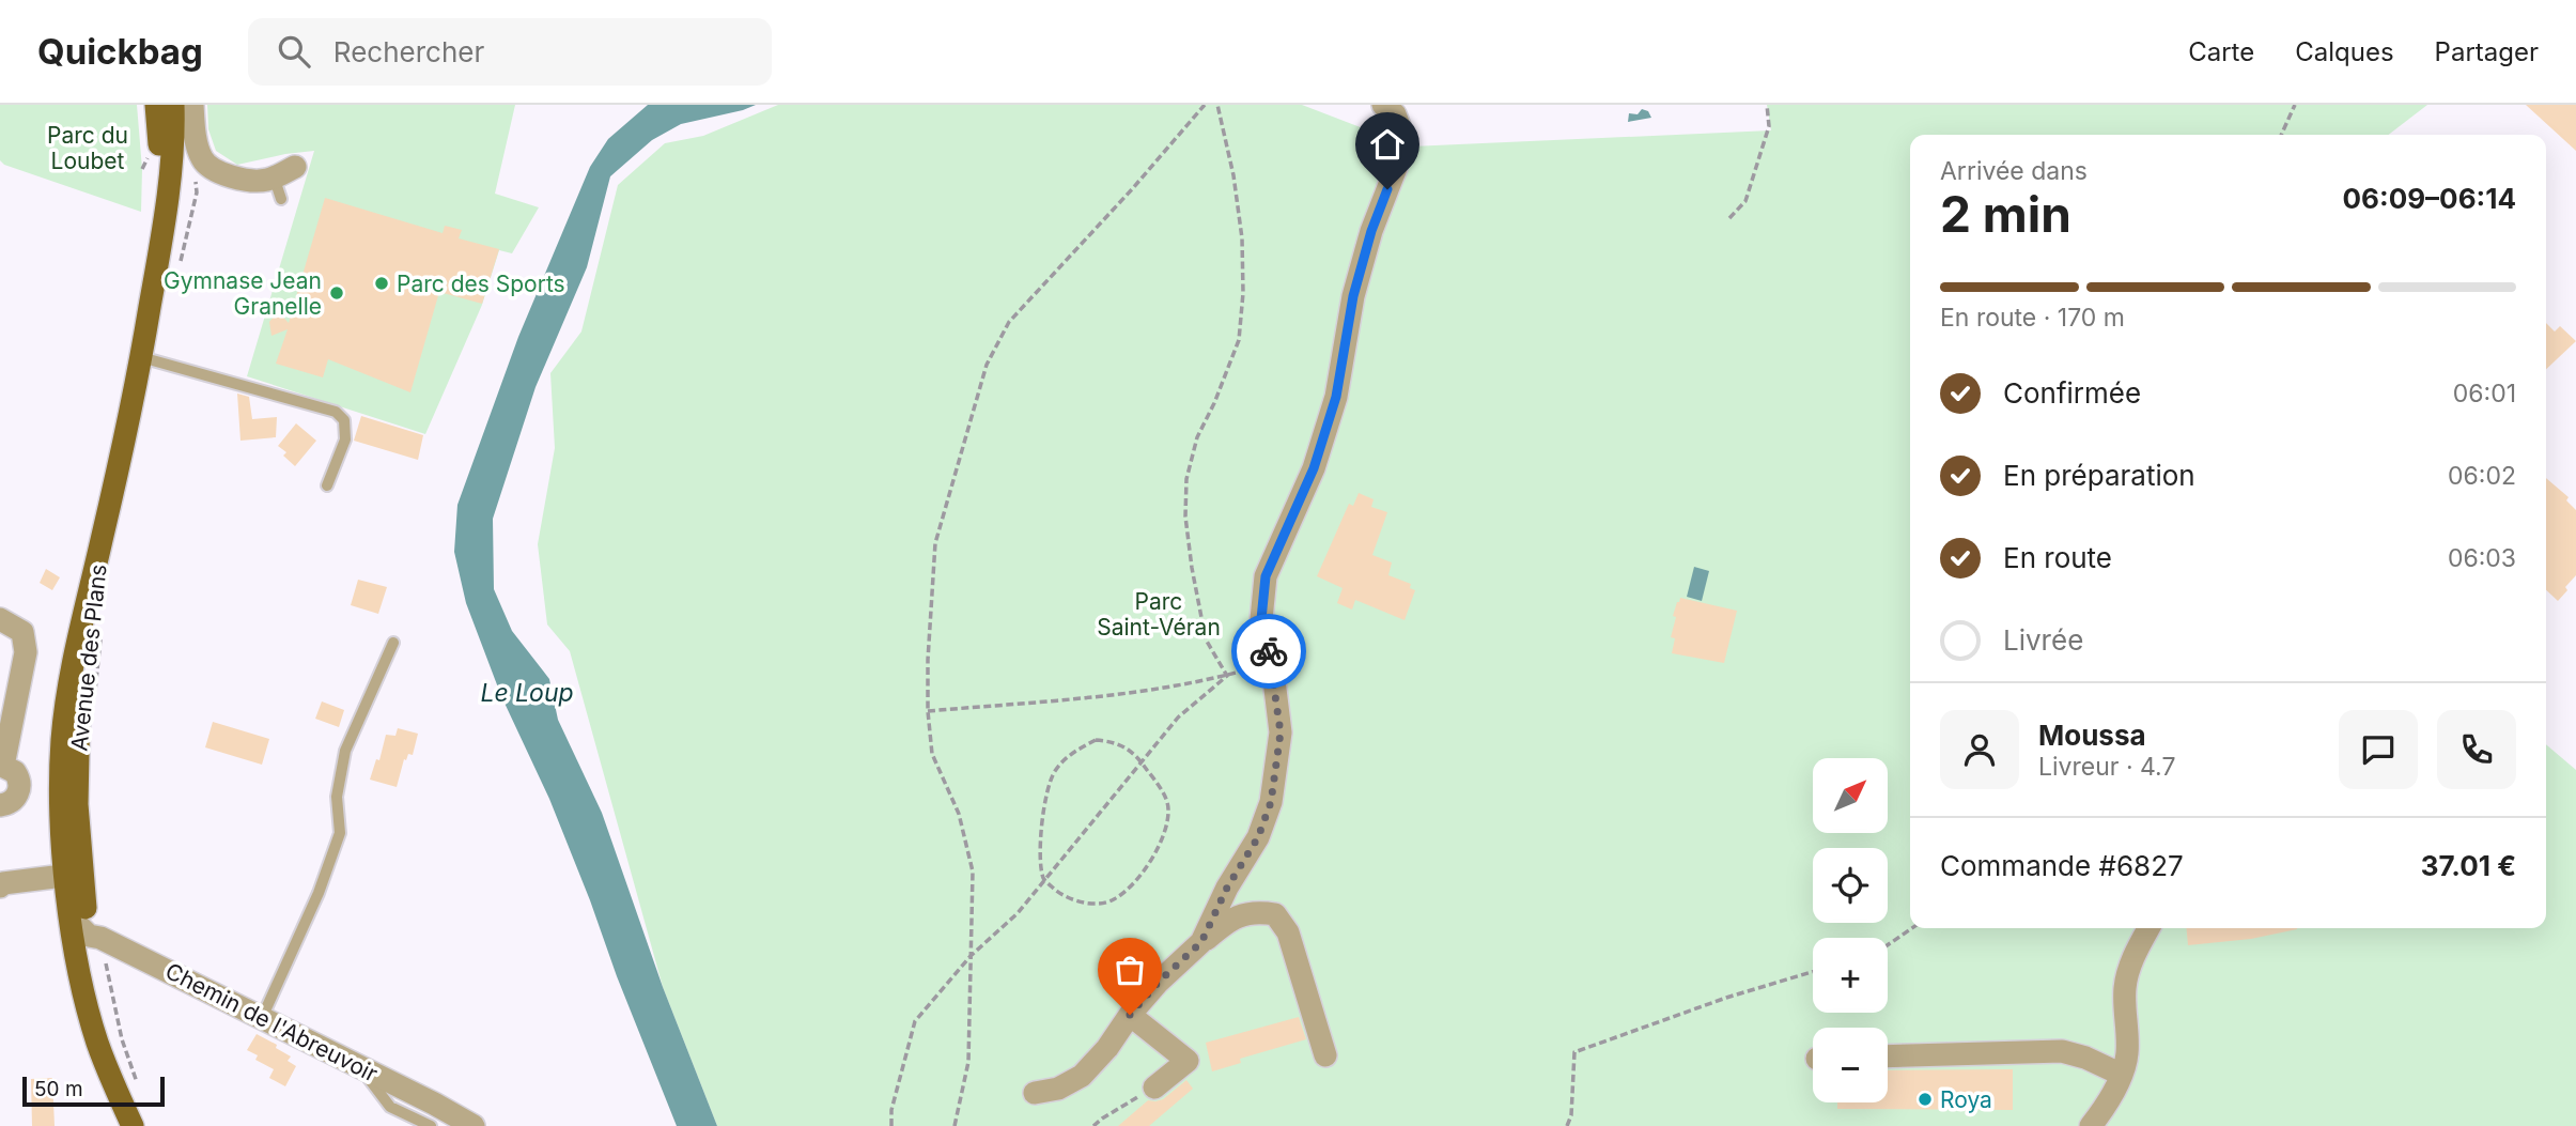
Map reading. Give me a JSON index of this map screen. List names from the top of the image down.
{
  "streets": {
    "main road": ["Avenue des Plans"],
    "street": ["Chemin de l'Abreuvoir"]
  },
  "crossings": [
    ["Avenue des Plans", "Chemin de l'Abreuvoir"]
  ],
  "water": ["Le Loup"],
  "parks": ["Parc du Loubet", "Parc Saint-Véran"],
  "places": ["Parc des Sports", "Gymnase Jean Granelle", "Roya"],
  "scale_bar": "50 m",
  "north": "top right",
  "page": {
    "header": "Quickbag",
    "search": "Rechercher",
    "nav": ["Carte", "Calques", "Partager"],
    "heading": ["2 min", "Arrivée dans", "06:09–06:14"],
    "panel": [
      "Moussa",
      "Livreur · 4.7",
      "Commande #6827",
      "37.01 €"
    ],
    "bar": "En route · 170 m",
    "list": [
      ["Confirmée", "06:01"],
      ["En préparation", "06:02"],
      ["En route", "06:03"],
      "Livrée"
    ],
    "map_buttons": ["+", "−"],
    "scale": "50 m"
  }
}
